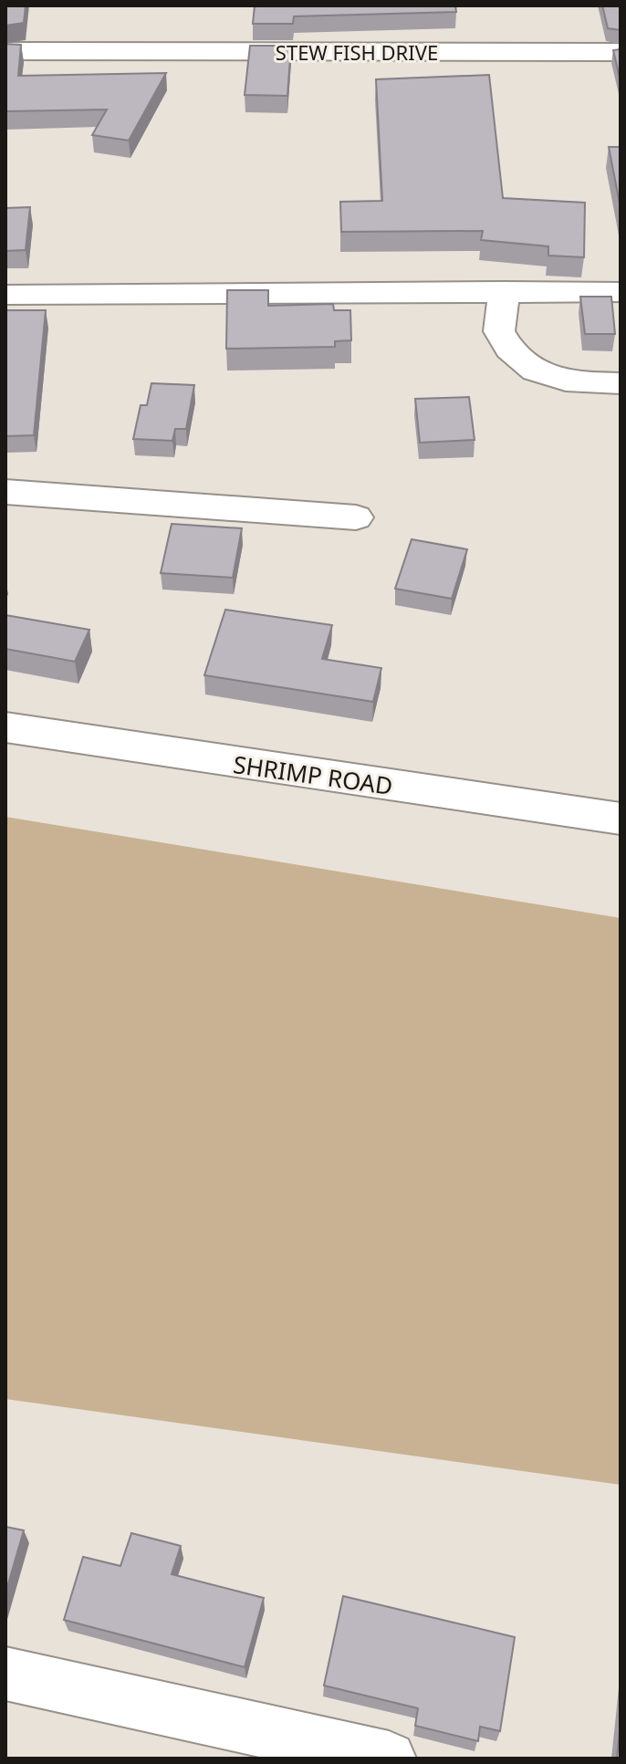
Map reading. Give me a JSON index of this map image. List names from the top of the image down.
{
  "streets": {
    "street": ["STEW FISH DRIVE", "SHRIMP ROAD"]
  }
}
